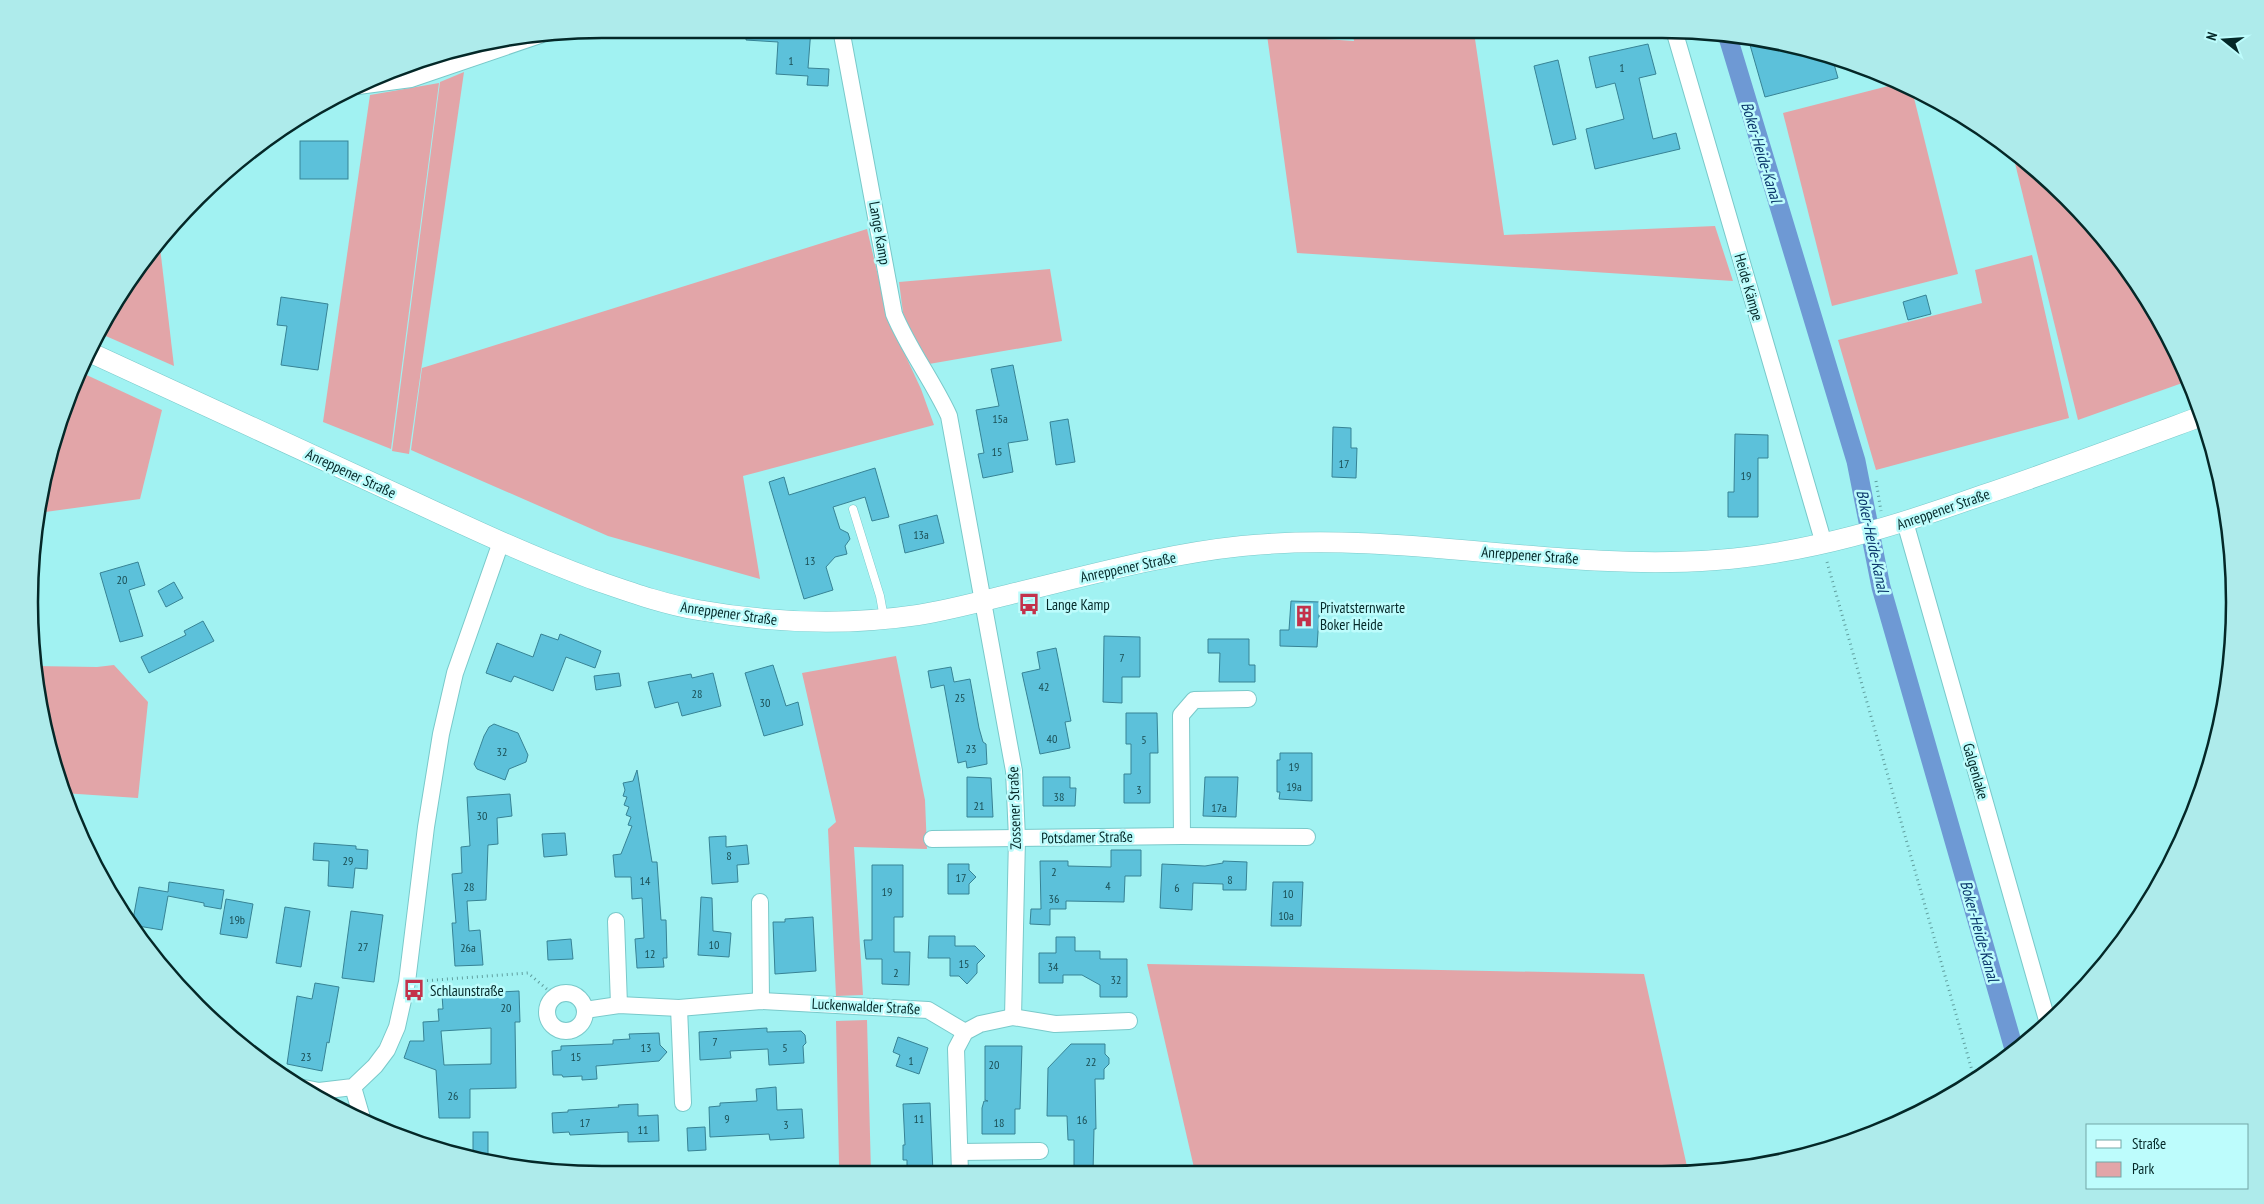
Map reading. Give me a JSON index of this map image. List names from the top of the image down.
{
  "streets": {
    "street": [
      "Lange Kamp",
      "Heide Kämpe",
      "Anreppener Straße",
      "Galgenlake",
      "Zossener Straße",
      "Potsdamer Straße",
      "Luckenwalder Straße"
    ]
  },
  "crossings": [
    ["Lange Kamp", "Anreppener Straße"],
    ["Lange Kamp", "Zossener Straße"],
    ["Heide Kämpe", "Anreppener Straße"],
    ["Anreppener Straße", "Galgenlake"],
    ["Anreppener Straße", "Zossener Straße"],
    ["Zossener Straße", "Potsdamer Straße"]
  ],
  "water": ["Boker-Heide-Kanal"],
  "places": {
    "bus stop": ["Lange Kamp", "Schlaunstraße"],
    "building": ["Privatsternwarte Boker Heide"]
  },
  "house_numbers": [
    "1",
    "1",
    "15a",
    "15",
    "17",
    "19",
    "13a",
    "13",
    "20",
    "7",
    "42",
    "28",
    "25",
    "30",
    "40",
    "5",
    "23",
    "32",
    "19",
    "19a",
    "3",
    "38",
    "21",
    "17a",
    "30",
    "8",
    "29",
    "2",
    "17",
    "8",
    "14",
    "4",
    "28",
    "6",
    "19",
    "10",
    "36",
    "10a",
    "19b",
    "10",
    "27",
    "26a",
    "12",
    "15",
    "34",
    "2",
    "32",
    "20",
    "7",
    "13",
    "5",
    "23",
    "15",
    "1",
    "22",
    "20",
    "26",
    "9",
    "11",
    "16",
    "17",
    "18",
    "3",
    "11"
  ],
  "legend": ["Straße", "Park"],
  "north": "left"
}
